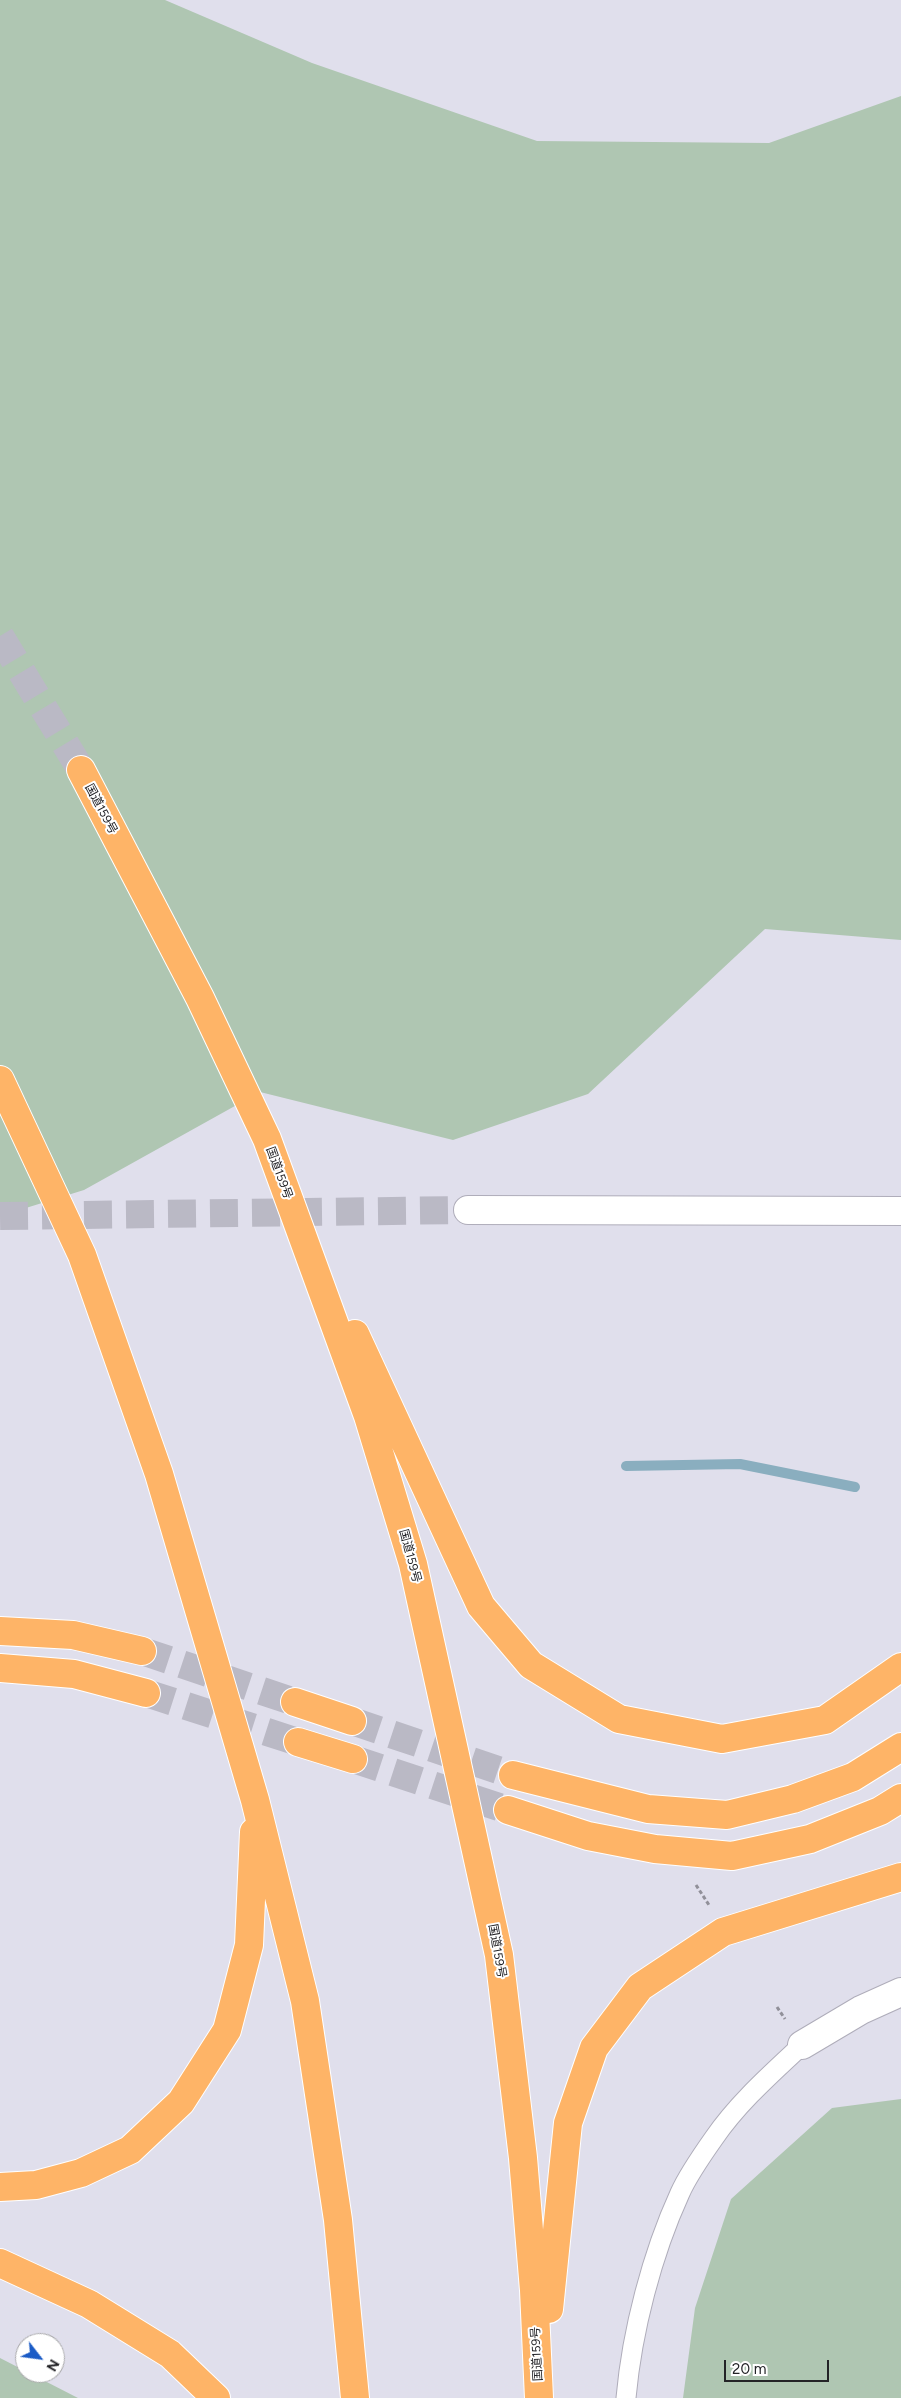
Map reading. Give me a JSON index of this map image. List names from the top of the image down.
{
  "streets": {
    "highway": ["国道159号"]
  },
  "scale_bar": "20 m",
  "north": "bottom right"
}
